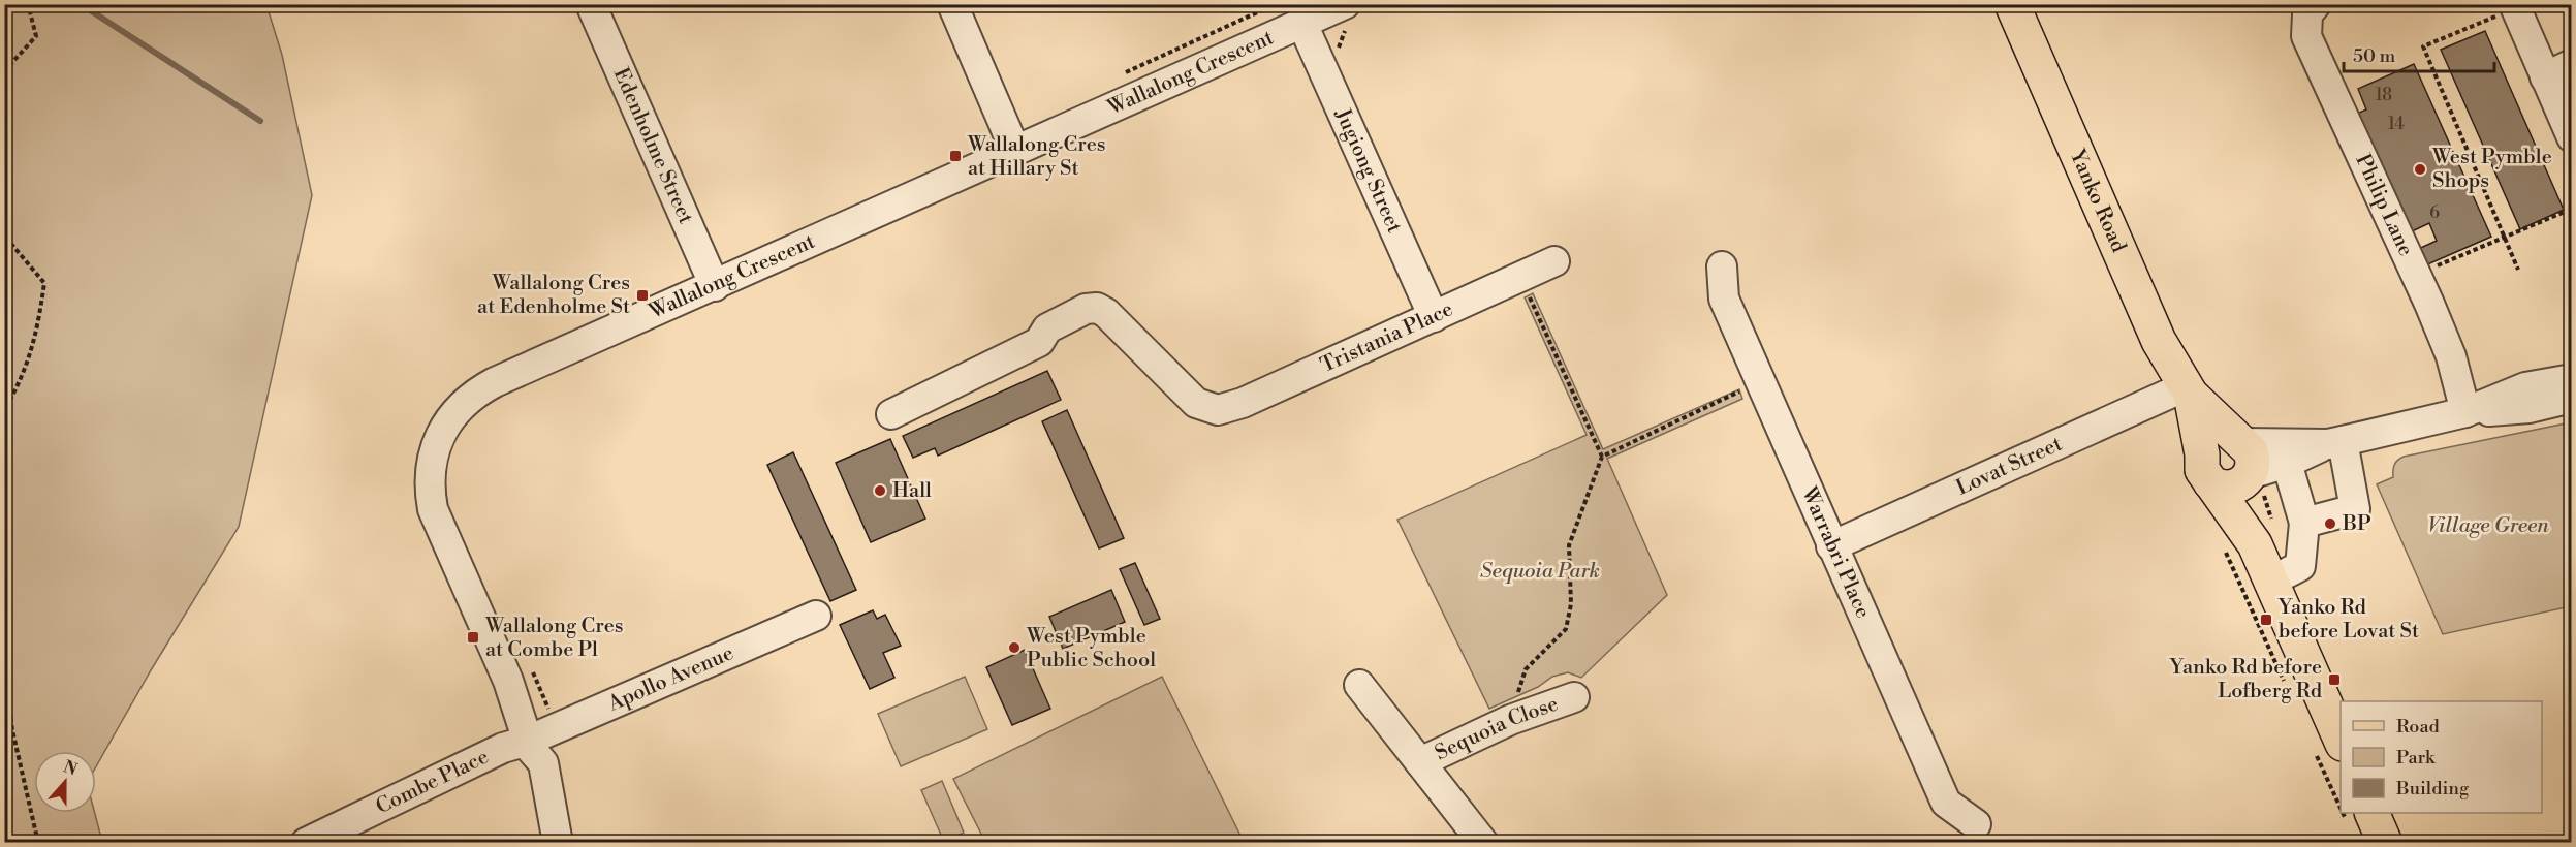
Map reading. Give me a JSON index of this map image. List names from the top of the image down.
{
  "streets": {
    "main road": ["Yanko Road"],
    "street": [
      "Wallalong Crescent",
      "Edenholme Street",
      "Jugiong Street",
      "Philip Lane",
      "Tristania Place",
      "Lovat Street",
      "Warrabri Place",
      "Apollo Avenue",
      "Sequoia Close",
      "Combe Place"
    ]
  },
  "crossings": [
    ["Wallalong Crescent", "Edenholme Street"],
    ["Wallalong Crescent", "Jugiong Street"],
    ["Wallalong Crescent", "Apollo Avenue"],
    ["Wallalong Crescent", "Combe Place"],
    ["Jugiong Street", "Tristania Place"],
    ["Yanko Road", "Lovat Street"],
    ["Lovat Street", "Warrabri Place"],
    ["Apollo Avenue", "Combe Place"]
  ],
  "parks": ["Village Green", "Sequoia Park"],
  "places": {
    "transit": [
      "Wallalong Cres at Hillary St",
      "Wallalong Cres at Edenholme St",
      "Yanko Rd before Lovat St",
      "Wallalong Cres at Combe Pl",
      "Yanko Rd before Lofberg Rd"
    ],
    "other": [
      "West Pymble Shops",
      "Hall",
      "BP",
      "West Pymble Public School"
    ]
  },
  "house_numbers": ["18", "14", "6"],
  "legend": ["Road", "Park", "Building"],
  "scale_bar": "50 m",
  "north": "top"
}
